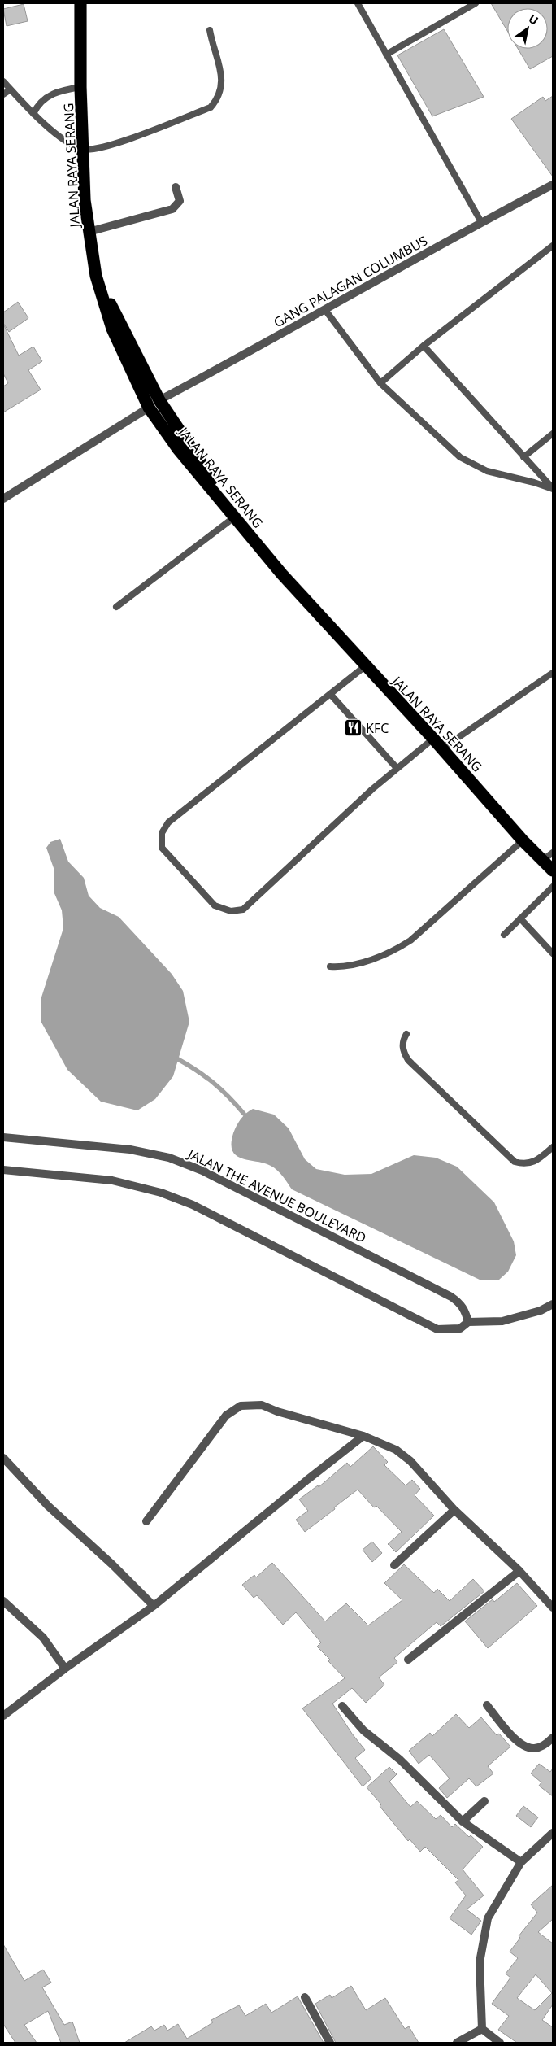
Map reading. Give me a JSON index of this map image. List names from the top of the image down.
{
  "streets": {
    "highway": ["JALAN RAYA SERANG"],
    "street": ["GANG PALAGAN COLUMBUS", "JALAN THE AVENUE BOULEVARD"]
  },
  "places": {
    "restaurant": ["KFC"]
  },
  "north": "top right"
}
